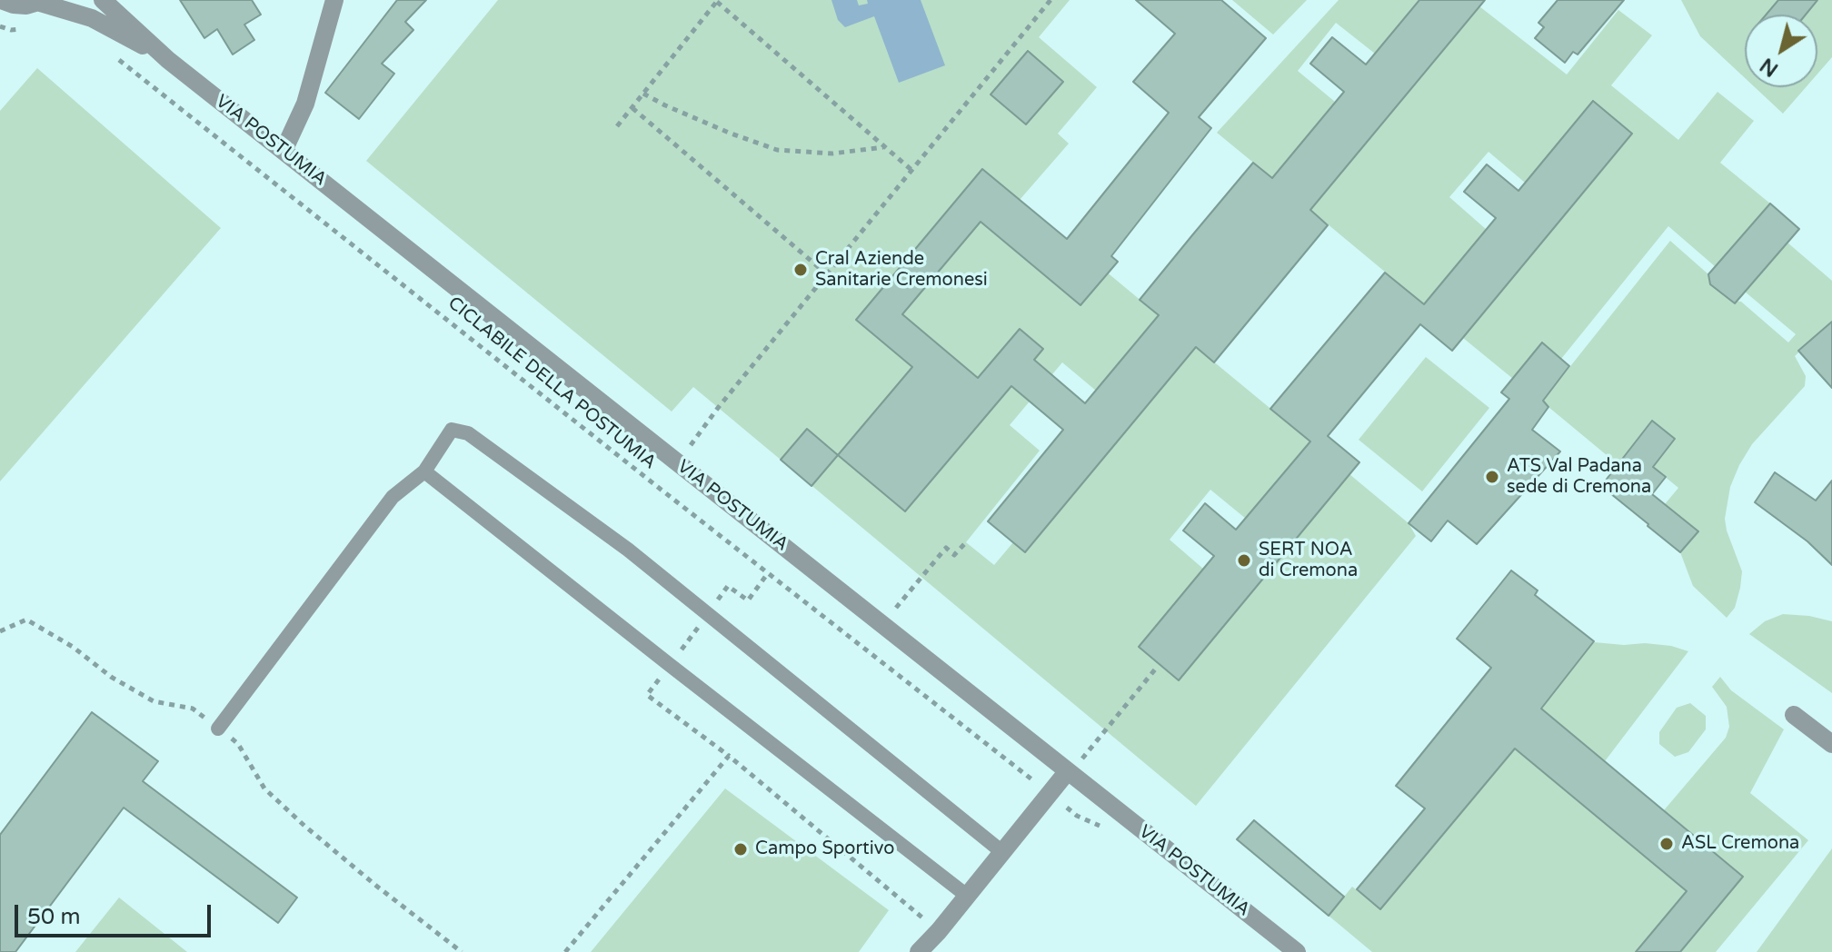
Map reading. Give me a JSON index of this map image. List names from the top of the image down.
{
  "streets": {
    "street": ["VIA POSTUMIA"],
    "path": ["CICLABILE DELLA POSTUMIA"]
  },
  "places": [
    "Cral Aziende Sanitarie Cremonesi",
    "ATS Val Padana sede di Cremona",
    "SERT NOA di Cremona",
    "ASL Cremona",
    "Campo Sportivo"
  ],
  "scale_bar": "50 m",
  "north": "bottom left"
}
